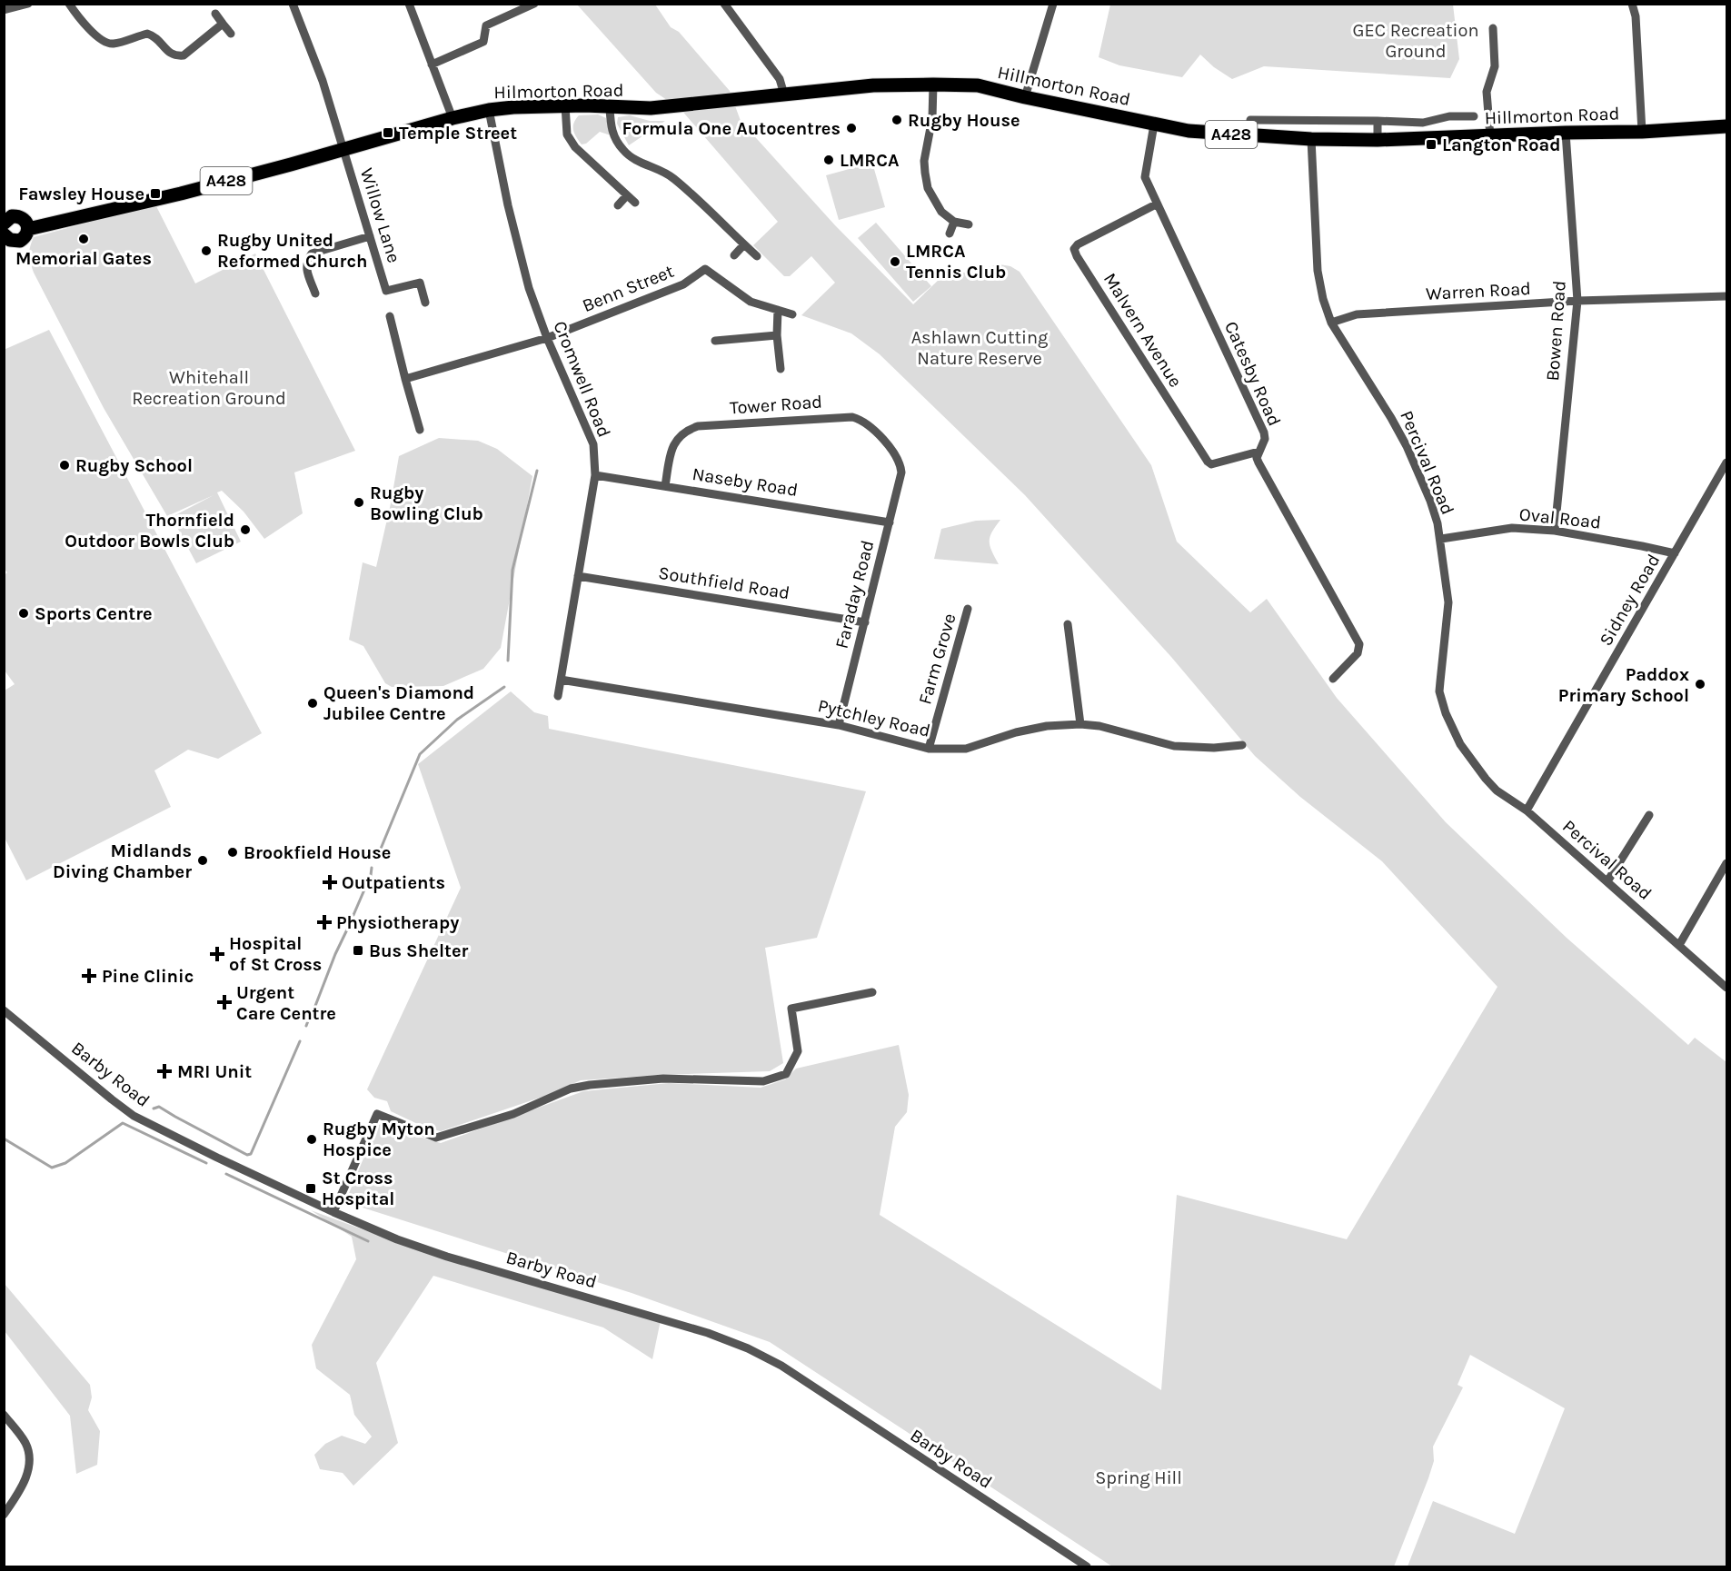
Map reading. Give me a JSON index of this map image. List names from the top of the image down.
{
  "streets": {
    "highway": ["Hillmorton Road", "Hilmorton Road", "A428"],
    "street": [
      "Willow Lane",
      "Benn Street",
      "Warren Road",
      "Malvern Avenue",
      "Bowen Road",
      "Catesby Road",
      "Cromwell Road",
      "Tower Road",
      "Percival Road",
      "Naseby Road",
      "Oval Road",
      "Southfield Road",
      "Faraday Road",
      "Sidney Road",
      "Farm Grove",
      "Pytchley Road",
      "Barby Road"
    ]
  },
  "crossings": [
    ["Hillmorton Road", "Hilmorton Road"],
    ["Hillmorton Road", "Bowen Road"],
    ["Hillmorton Road", "Catesby Road"],
    ["Hillmorton Road", "Percival Road"],
    ["Hilmorton Road", "A428"],
    ["Hilmorton Road", "Cromwell Road"],
    ["A428", "Willow Lane"],
    ["Benn Street", "Cromwell Road"],
    ["Warren Road", "Bowen Road"],
    ["Warren Road", "Percival Road"],
    ["Malvern Avenue", "Catesby Road"],
    ["Bowen Road", "Oval Road"],
    ["Cromwell Road", "Naseby Road"],
    ["Cromwell Road", "Southfield Road"],
    ["Cromwell Road", "Pytchley Road"],
    ["Tower Road", "Naseby Road"],
    ["Tower Road", "Faraday Road"],
    ["Percival Road", "Oval Road"],
    ["Percival Road", "Sidney Road"],
    ["Naseby Road", "Faraday Road"],
    ["Oval Road", "Sidney Road"],
    ["Southfield Road", "Faraday Road"],
    ["Faraday Road", "Pytchley Road"],
    ["Farm Grove", "Pytchley Road"]
  ],
  "parks": [
    "GEC Recreation Ground",
    "Ashlawn Cutting Nature Reserve",
    "Whitehall Recreation Ground",
    "Spring Hill"
  ],
  "places": {
    "other": [
      "Rugby House",
      "Formula One Autocentres",
      "LMRCA",
      "Memorial Gates",
      "Rugby United Reformed Church",
      "LMRCA Tennis Club",
      "Rugby School",
      "Rugby Bowling Club",
      "Thornfield Outdoor Bowls Club",
      "Sports Centre",
      "Paddox Primary School",
      "Queen's Diamond Jubilee Centre",
      "Brookfield House",
      "Midlands Diving Chamber",
      "Rugby Myton Hospice"
    ],
    "transit": [
      "Temple Street",
      "Langton Road",
      "Fawsley House",
      "Bus Shelter",
      "St Cross Hospital"
    ],
    "health": [
      "Outpatients",
      "Physiotherapy",
      "Hospital of St Cross",
      "Pine Clinic",
      "Urgent Care Centre",
      "MRI Unit"
    ]
  }
}
